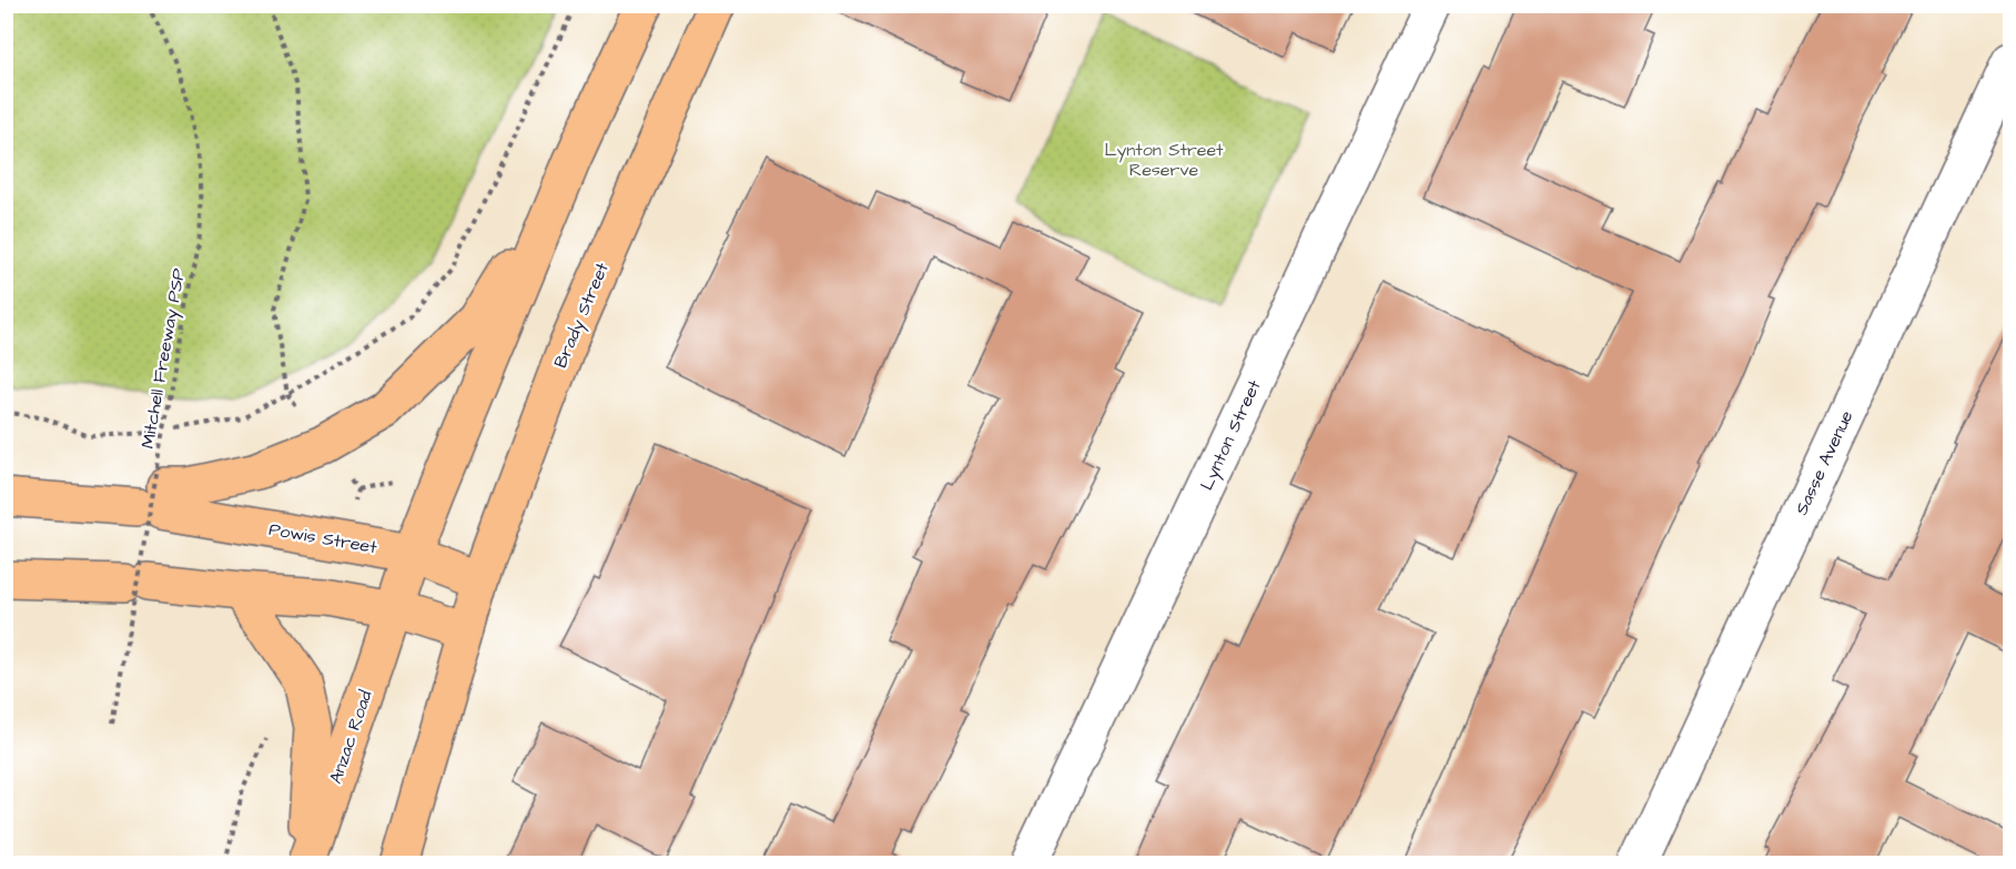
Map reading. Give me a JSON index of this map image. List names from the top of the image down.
{
  "streets": {
    "main road": ["Brady Street", "Powis Street", "Anzac Road"],
    "street": ["Lynton Street", "Sasse Avenue"],
    "path": ["Mitchell Freeway PSP"]
  },
  "crossings": [
    ["Brady Street", "Powis Street"]
  ],
  "parks": ["Lynton Street Reserve"]
}
